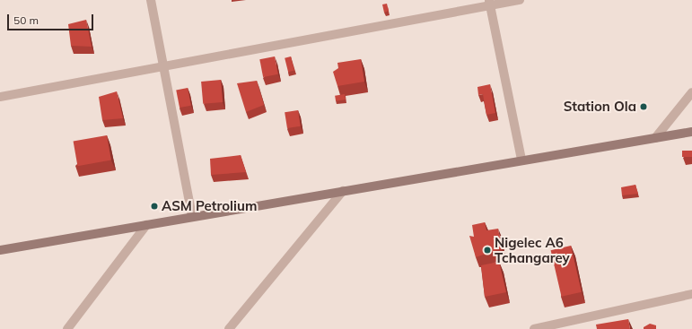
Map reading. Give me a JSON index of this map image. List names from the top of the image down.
{
  "places": ["Station Ola", "ASM Petrolium", "Nigelec A6 Tchangarey"],
  "scale_bar": "50 m"
}
